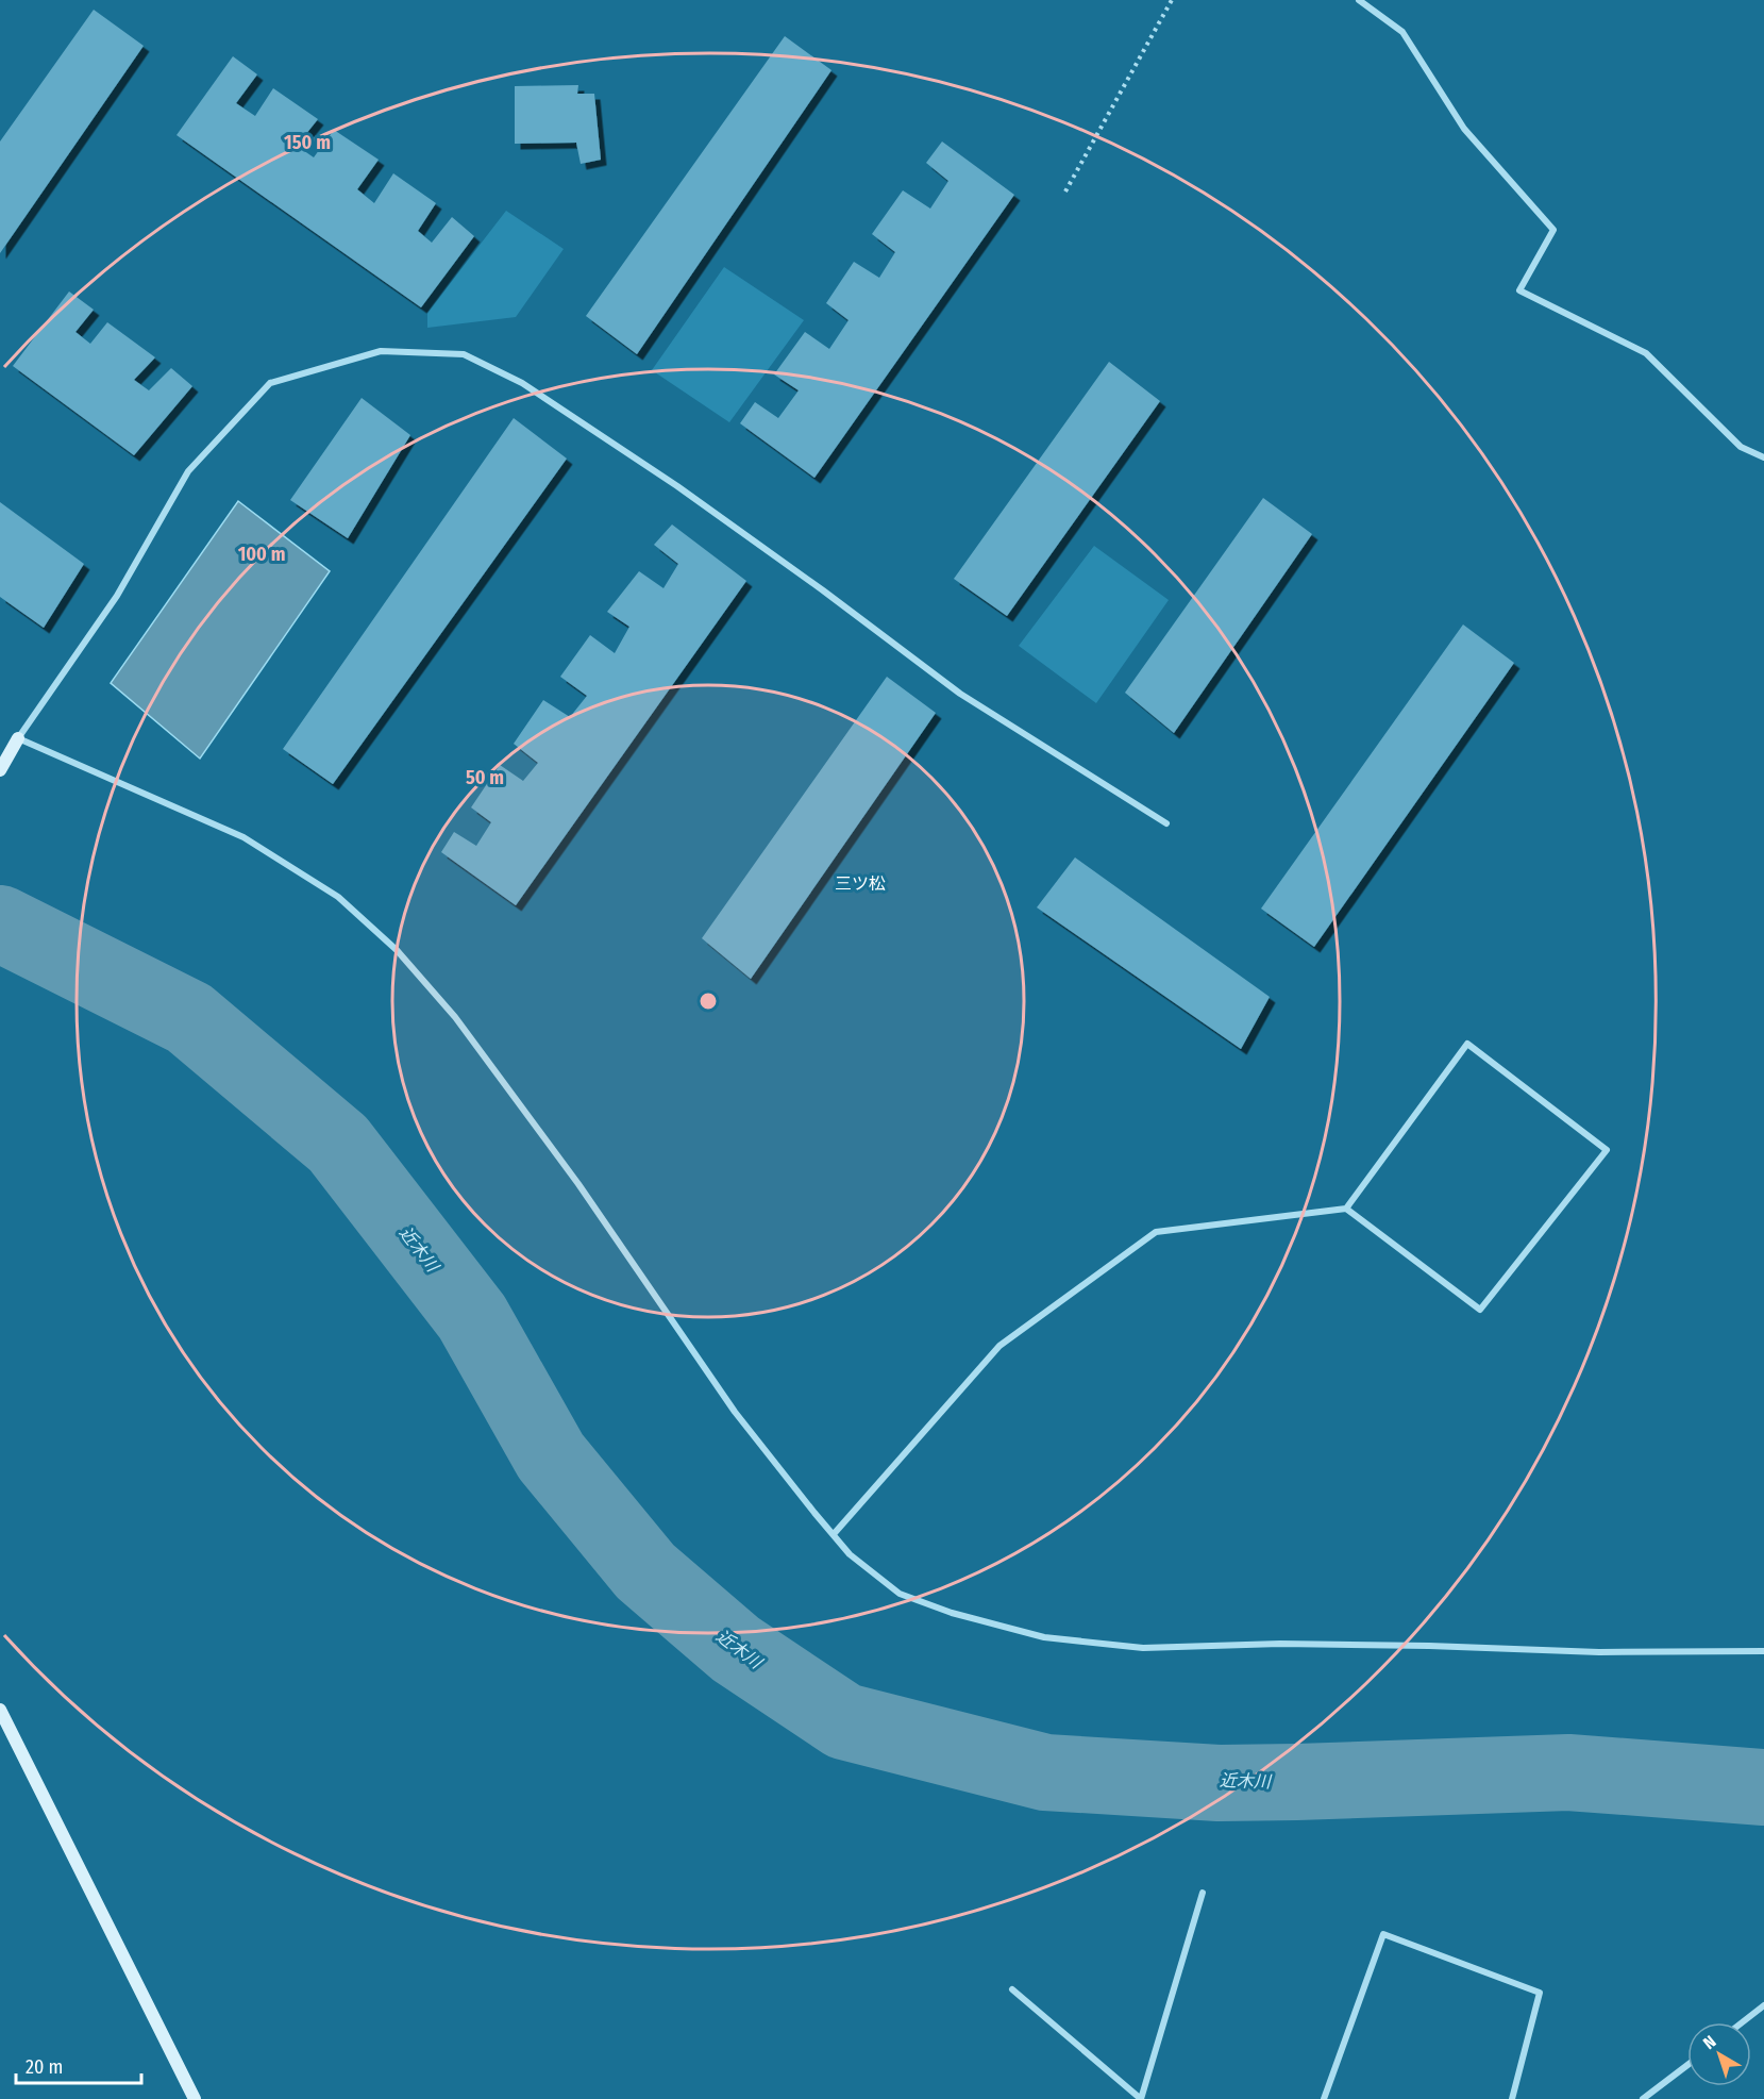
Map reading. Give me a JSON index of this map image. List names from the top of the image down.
{
  "districts": ["三ツ松"],
  "water": ["近木川"],
  "scale_bar": "20 m",
  "north": "top left",
  "rings": ["150 m", "100 m", "50 m"]
}
